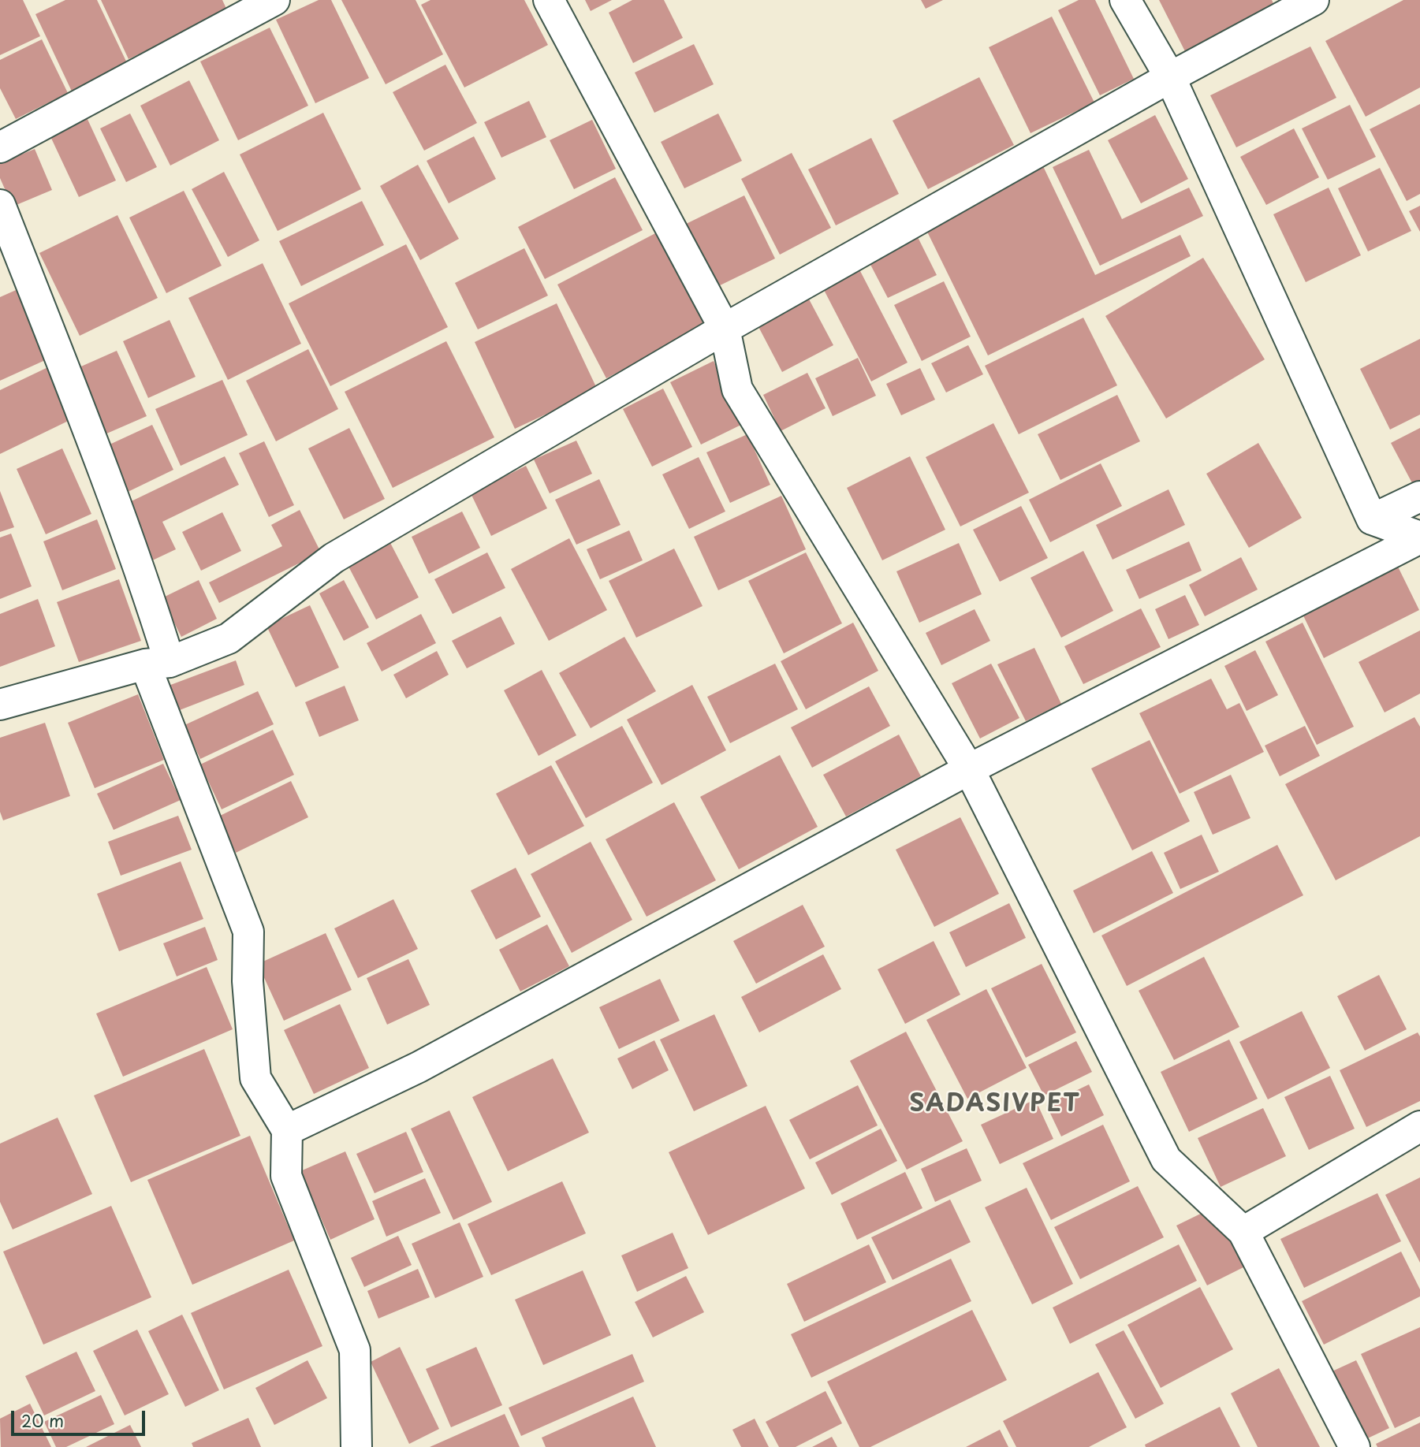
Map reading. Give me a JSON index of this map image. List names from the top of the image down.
{
  "districts": ["SADASIVPET"],
  "scale_bar": "20 m"
}
